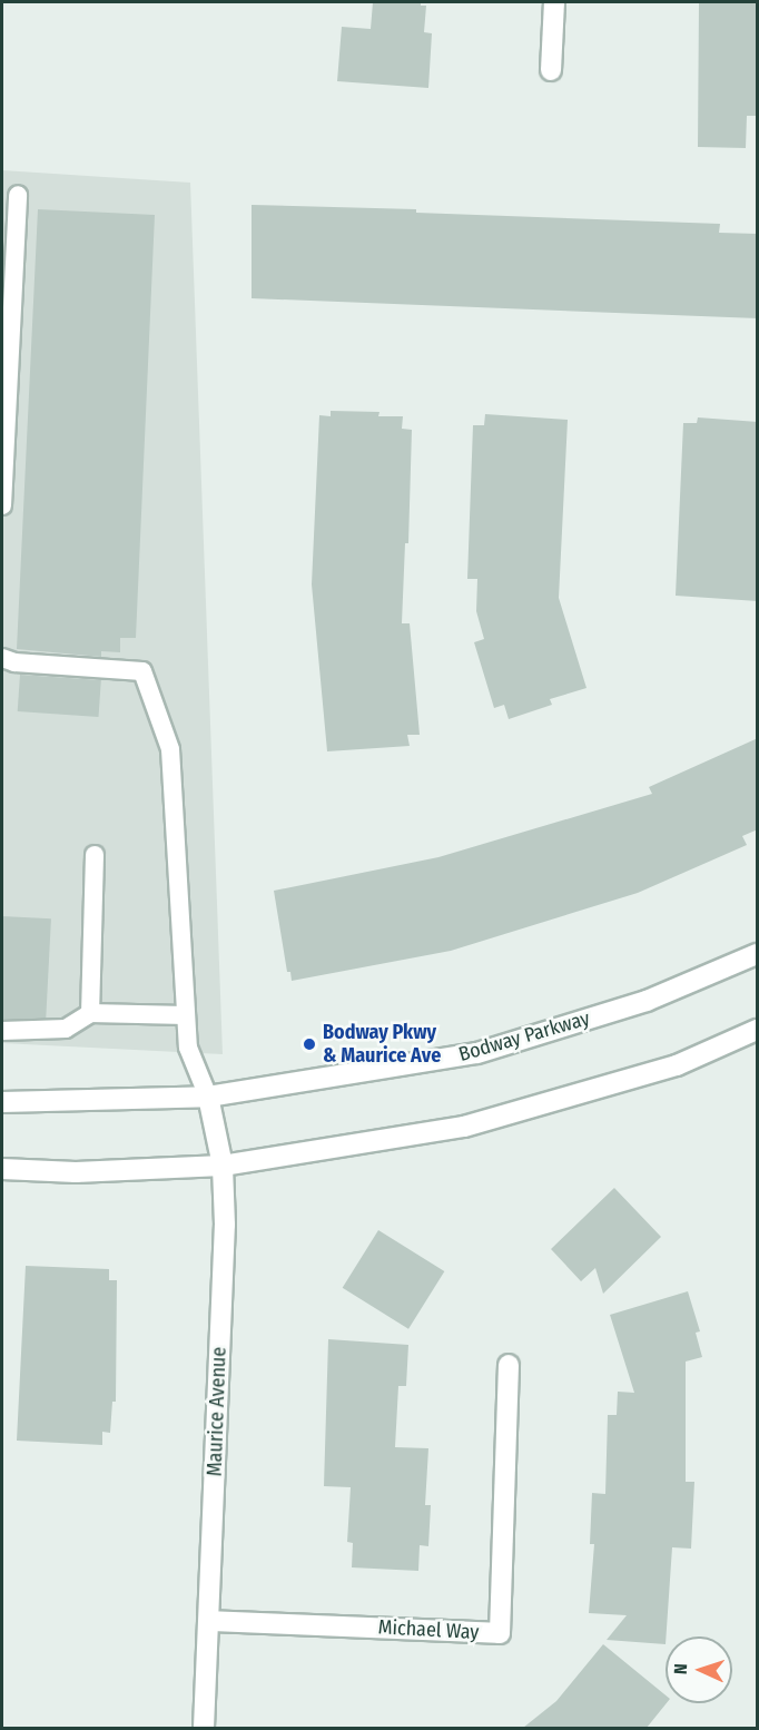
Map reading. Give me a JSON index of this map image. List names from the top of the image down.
{
  "streets": {
    "street": ["Bodway Parkway", "Maurice Avenue", "Michael Way"]
  },
  "crossings": [
    ["Bodway Parkway", "Maurice Avenue"],
    ["Maurice Avenue", "Michael Way"]
  ],
  "places": ["Bodway Pkwy & Maurice Ave"],
  "north": "left"
}
